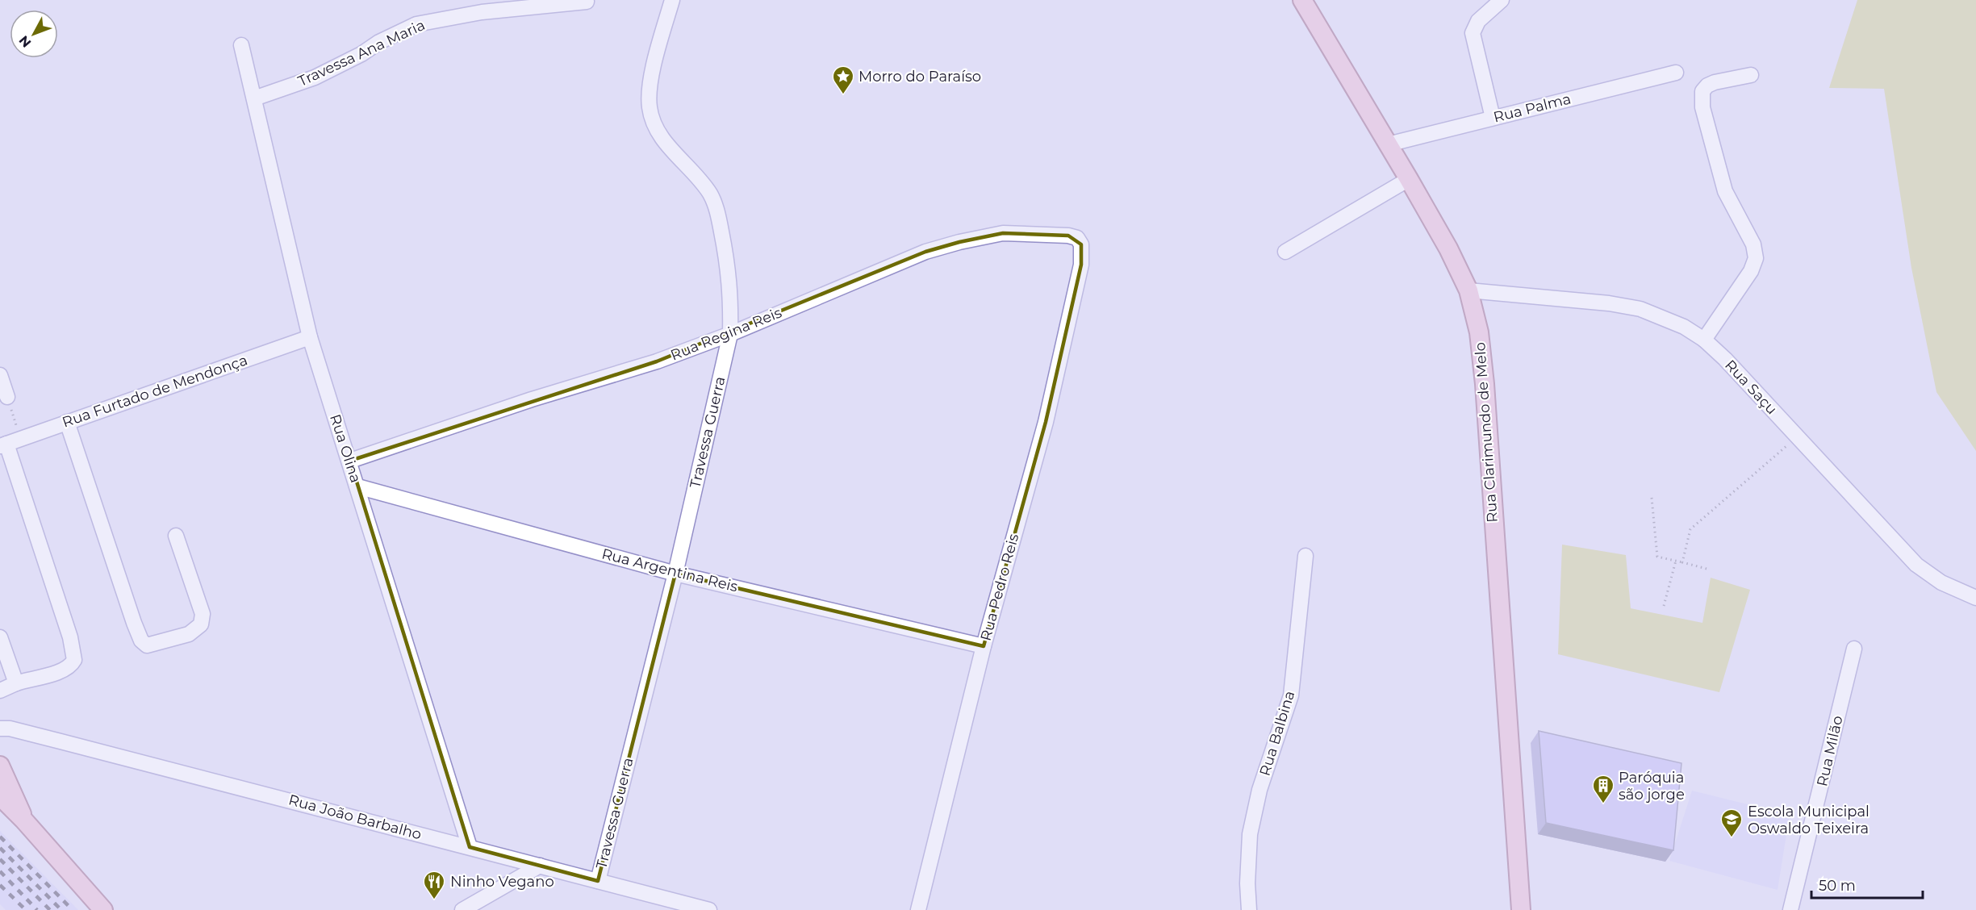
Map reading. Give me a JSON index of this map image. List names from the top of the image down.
{
  "streets": {
    "main road": ["Rua Clarimundo de Melo"],
    "street": [
      "Travessa Ana Maria",
      "Rua Palma",
      "Rua Regina Reis",
      "Rua Saçu",
      "Rua Furtado de Mendonça",
      "Travessa Guerra",
      "Rua Olina",
      "Rua Argentina Reis",
      "Rua Pedro Reis",
      "Rua Balbina",
      "Rua Milão",
      "Rua João Barbalho"
    ]
  },
  "crossings": [
    ["Travessa Ana Maria", "Rua Olina"],
    ["Rua Palma", "Rua Clarimundo de Melo"],
    ["Rua Regina Reis", "Travessa Guerra"],
    ["Rua Regina Reis", "Rua Olina"],
    ["Rua Regina Reis", "Rua Pedro Reis"],
    ["Rua Saçu", "Rua Clarimundo de Melo"],
    ["Rua Furtado de Mendonça", "Rua Olina"],
    ["Travessa Guerra", "Rua Argentina Reis"],
    ["Travessa Guerra", "Rua João Barbalho"],
    ["Rua Olina", "Rua Argentina Reis"],
    ["Rua Olina", "Rua João Barbalho"],
    ["Rua Argentina Reis", "Rua Pedro Reis"]
  ],
  "places": {
    "place": ["Morro do Paraíso"],
    "building": ["Paróquia são jorge"],
    "school or university": ["Escola Municipal Oswaldo Teixeira"],
    "restaurant": ["Ninho Vegano"]
  },
  "scale_bar": "50 m",
  "north": "bottom left"
}
